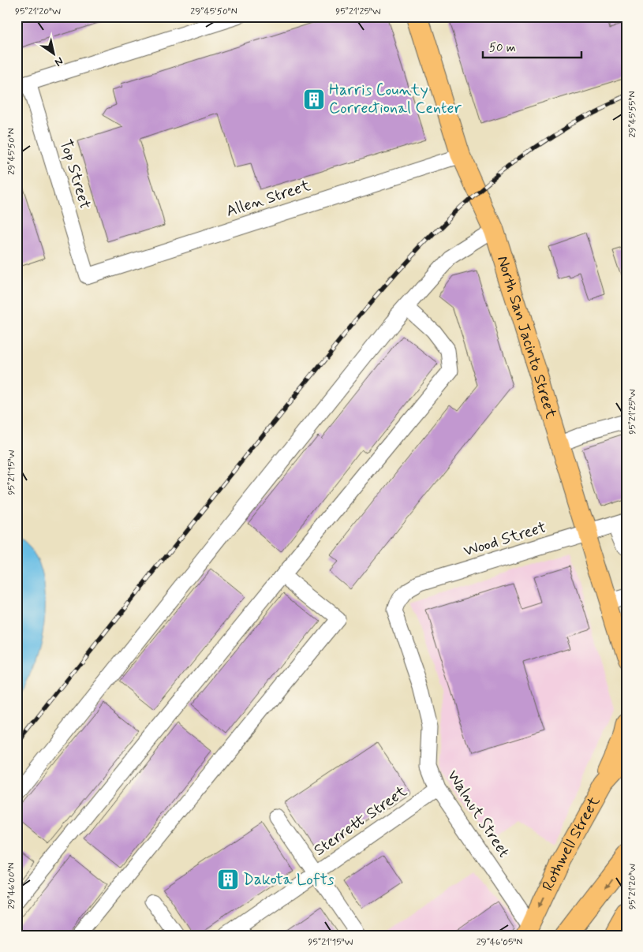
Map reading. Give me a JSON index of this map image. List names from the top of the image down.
{
  "streets": {
    "main road": ["North San Jacinto Street", "Rothwell Street"],
    "street": [
      "Top Street",
      "Allen Street",
      "Wood Street",
      "Walnut Street",
      "Sterrett Street"
    ]
  },
  "crossings": [
    ["Top Street", "Allen Street"],
    ["Allen Street", "North San Jacinto Street"],
    ["North San Jacinto Street", "Wood Street"],
    ["Wood Street", "Walnut Street"],
    ["Walnut Street", "Sterrett Street"],
    ["Walnut Street", "Rothwell Street"]
  ],
  "one_way": ["Rothwell Street"],
  "places": {
    "building": ["Harris County Correctional Center", "Dakota Lofts"]
  },
  "scale_bar": "50 m",
  "north": "bottom right",
  "coordinates": [
    "95°21'20\"W",
    "29°45'50\"N",
    "95°21'25\"W",
    "29°45'55\"N",
    "95°21'15\"W",
    "29°46'00\"N",
    "29°46'05\"N"
  ]
}
